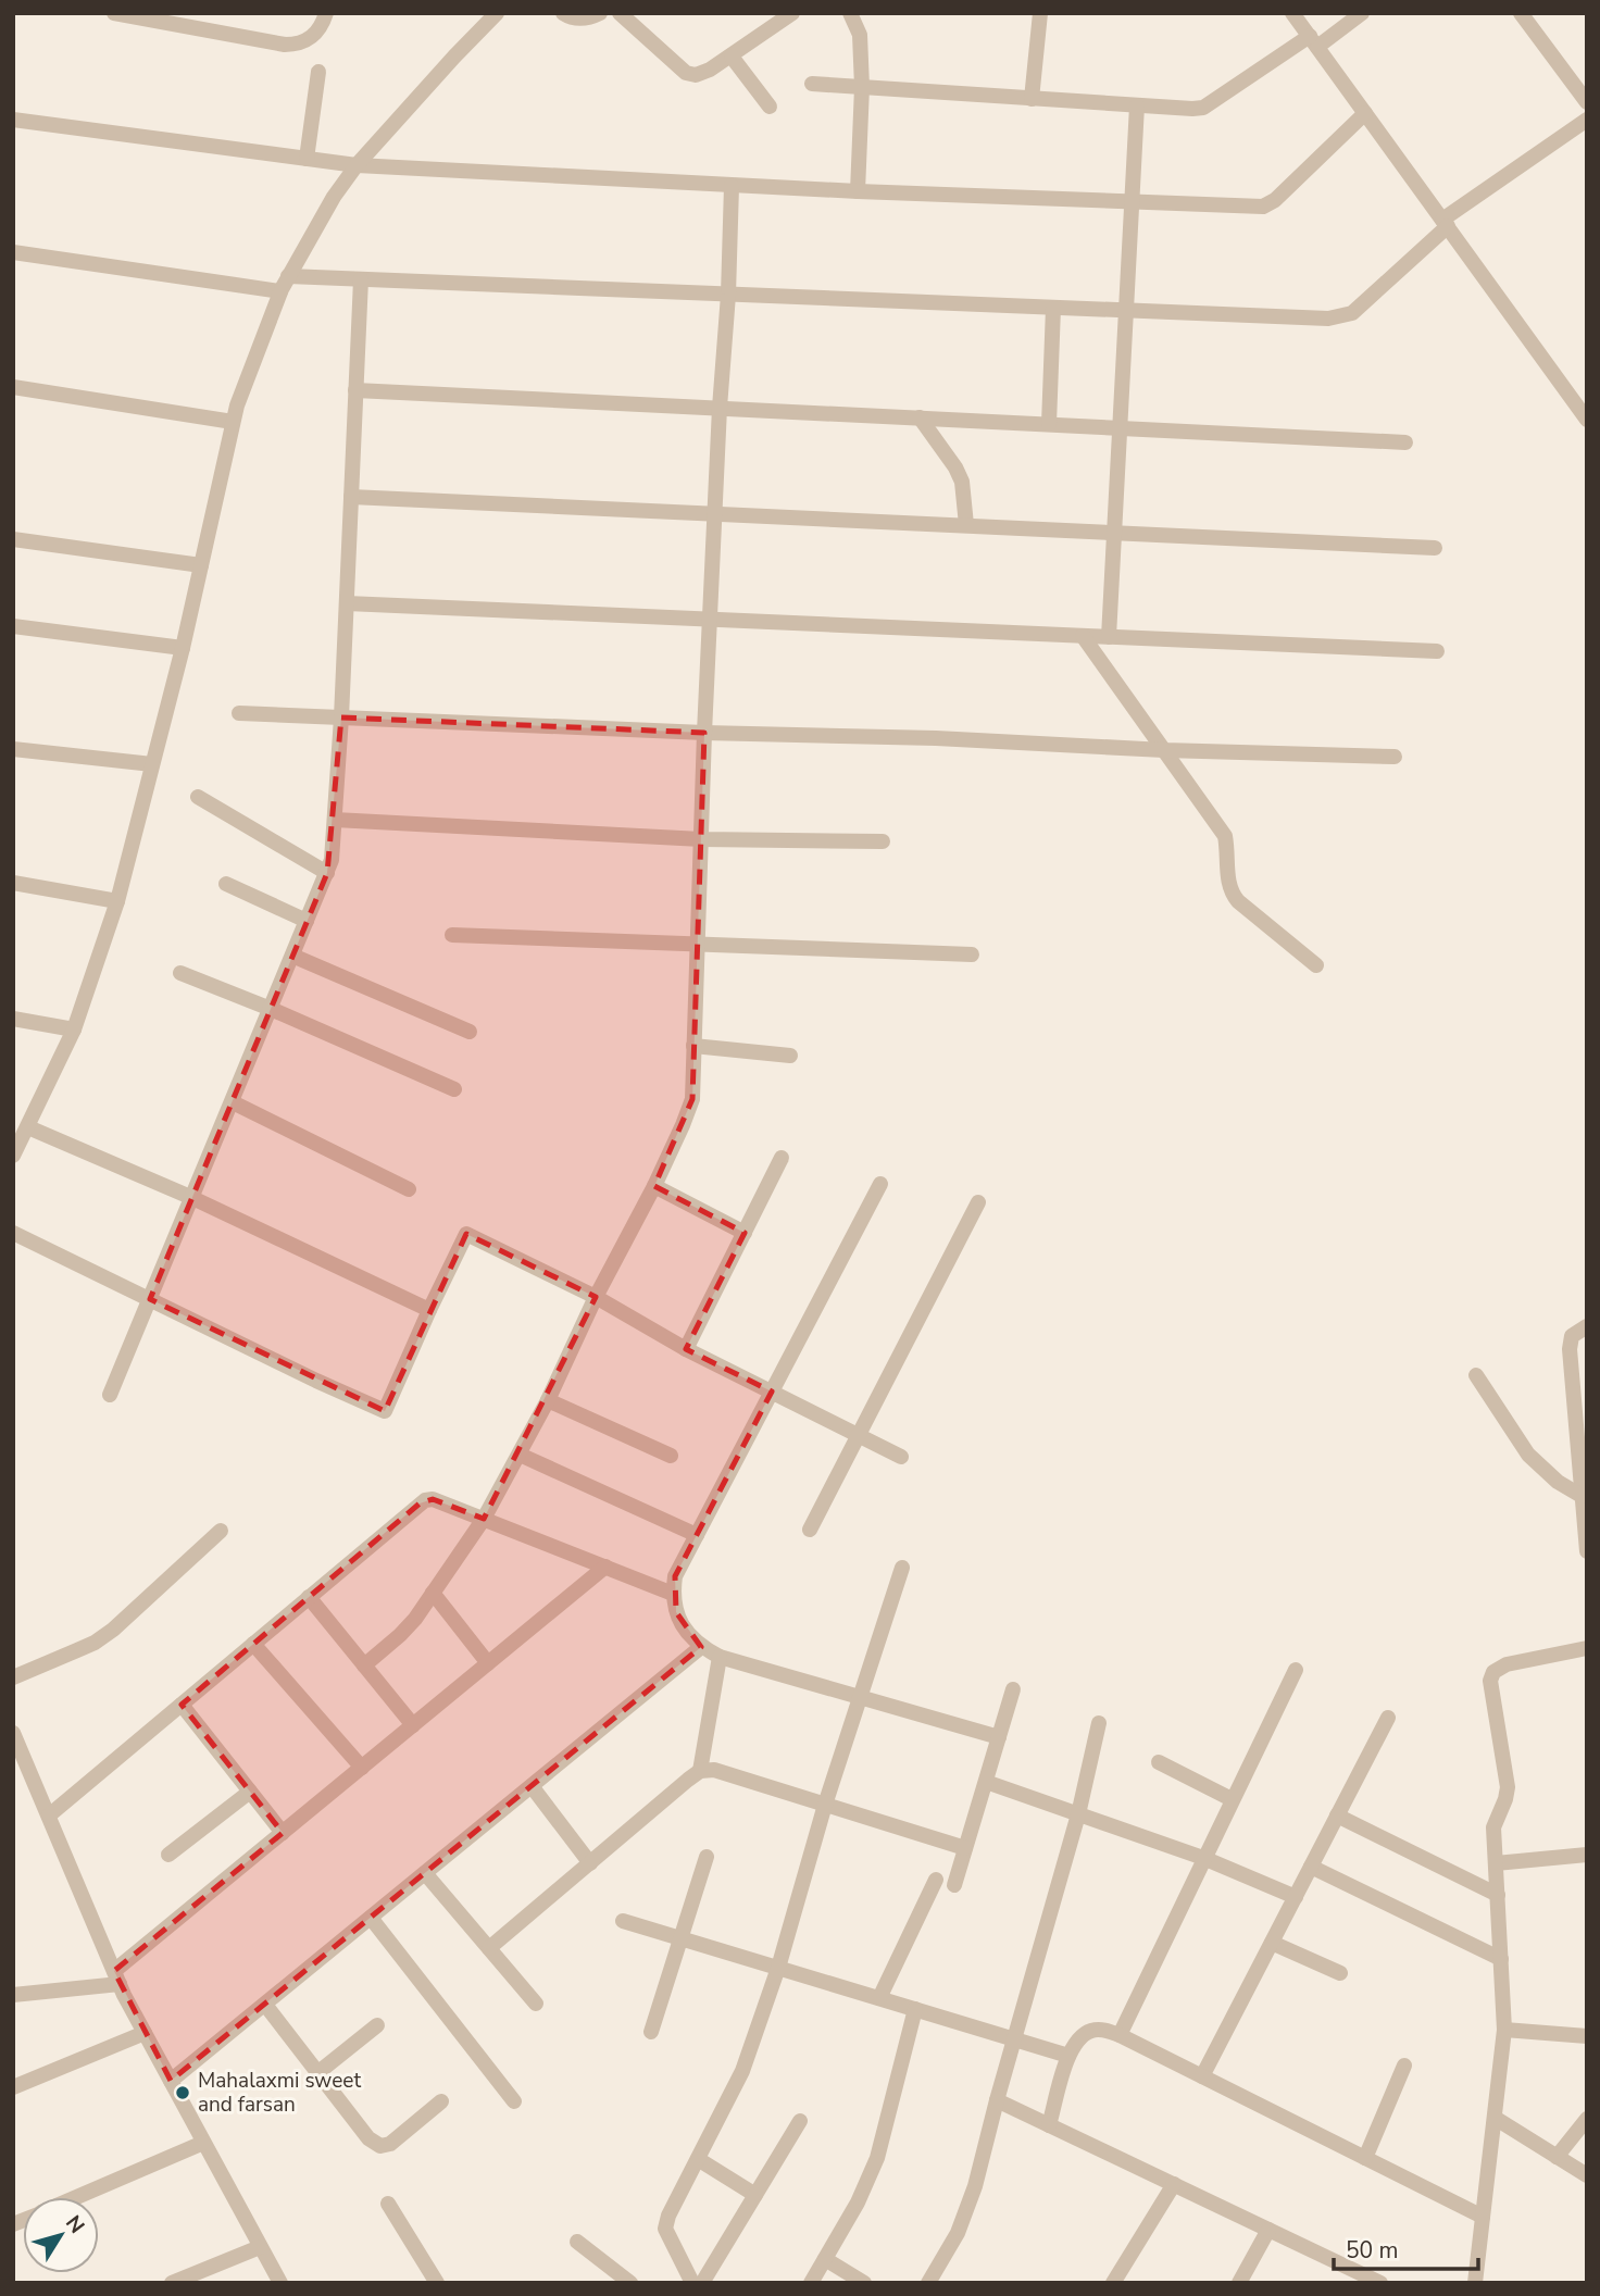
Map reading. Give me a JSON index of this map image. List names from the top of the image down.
{
  "places": ["Mahalaxmi sweet and farsan"],
  "scale_bar": "50 m",
  "north": "top right"
}
